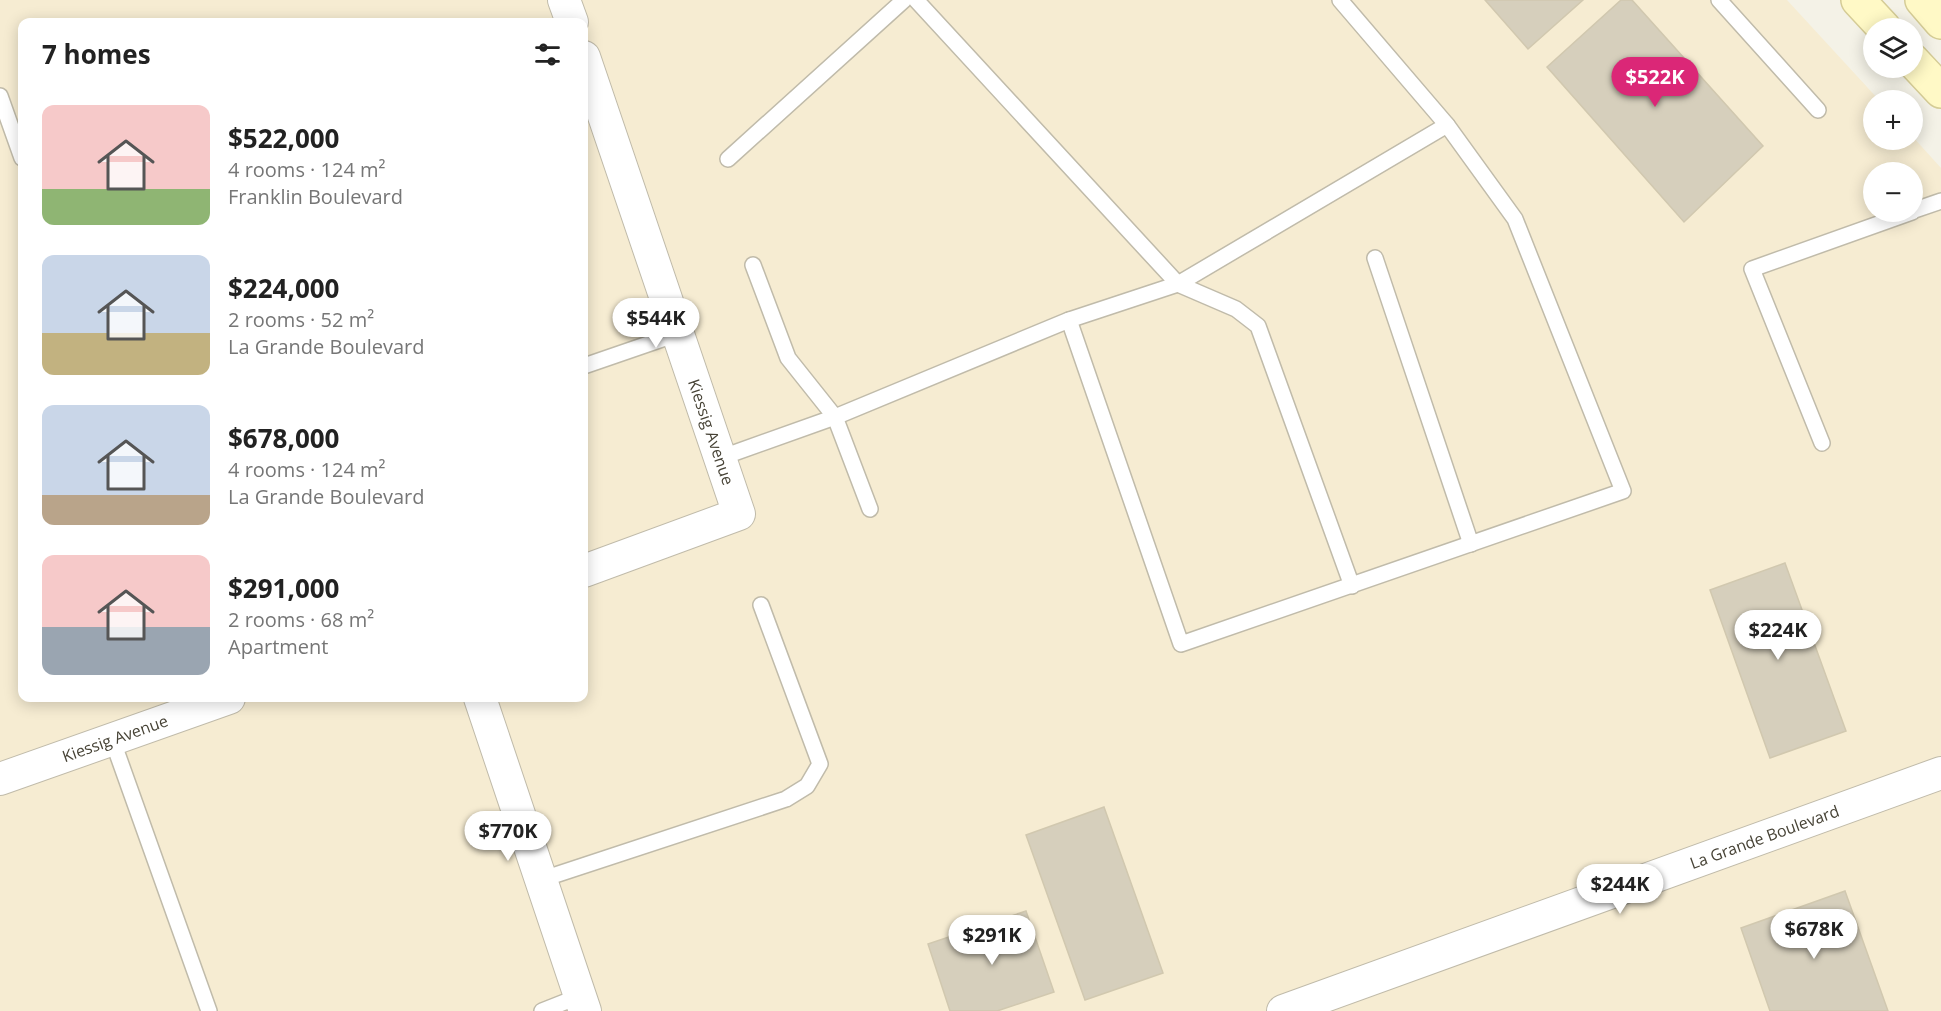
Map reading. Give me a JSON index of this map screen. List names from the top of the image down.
{
  "streets": {
    "street": ["Kiessig Avenue", "La Grande Boulevard"]
  },
  "page": {
    "map_buttons": ["+", "−"],
    "heading": "7 homes",
    "price": [
      "$522K",
      "$544K",
      "$224K",
      "$770K",
      "$244K",
      "$678K",
      "$291K"
    ],
    "list": [
      {
        "name": "$522,000",
        "note": "4 rooms · 124 m² · Franklin Boulevard"
      },
      {
        "name": "$224,000",
        "note": "2 rooms · 52 m² · La Grande Boulevard"
      },
      {
        "name": "$678,000",
        "note": "4 rooms · 124 m² · La Grande Boulevard"
      },
      {
        "name": "$291,000",
        "note": "2 rooms · 68 m² · Apartment"
      }
    ]
  }
}
